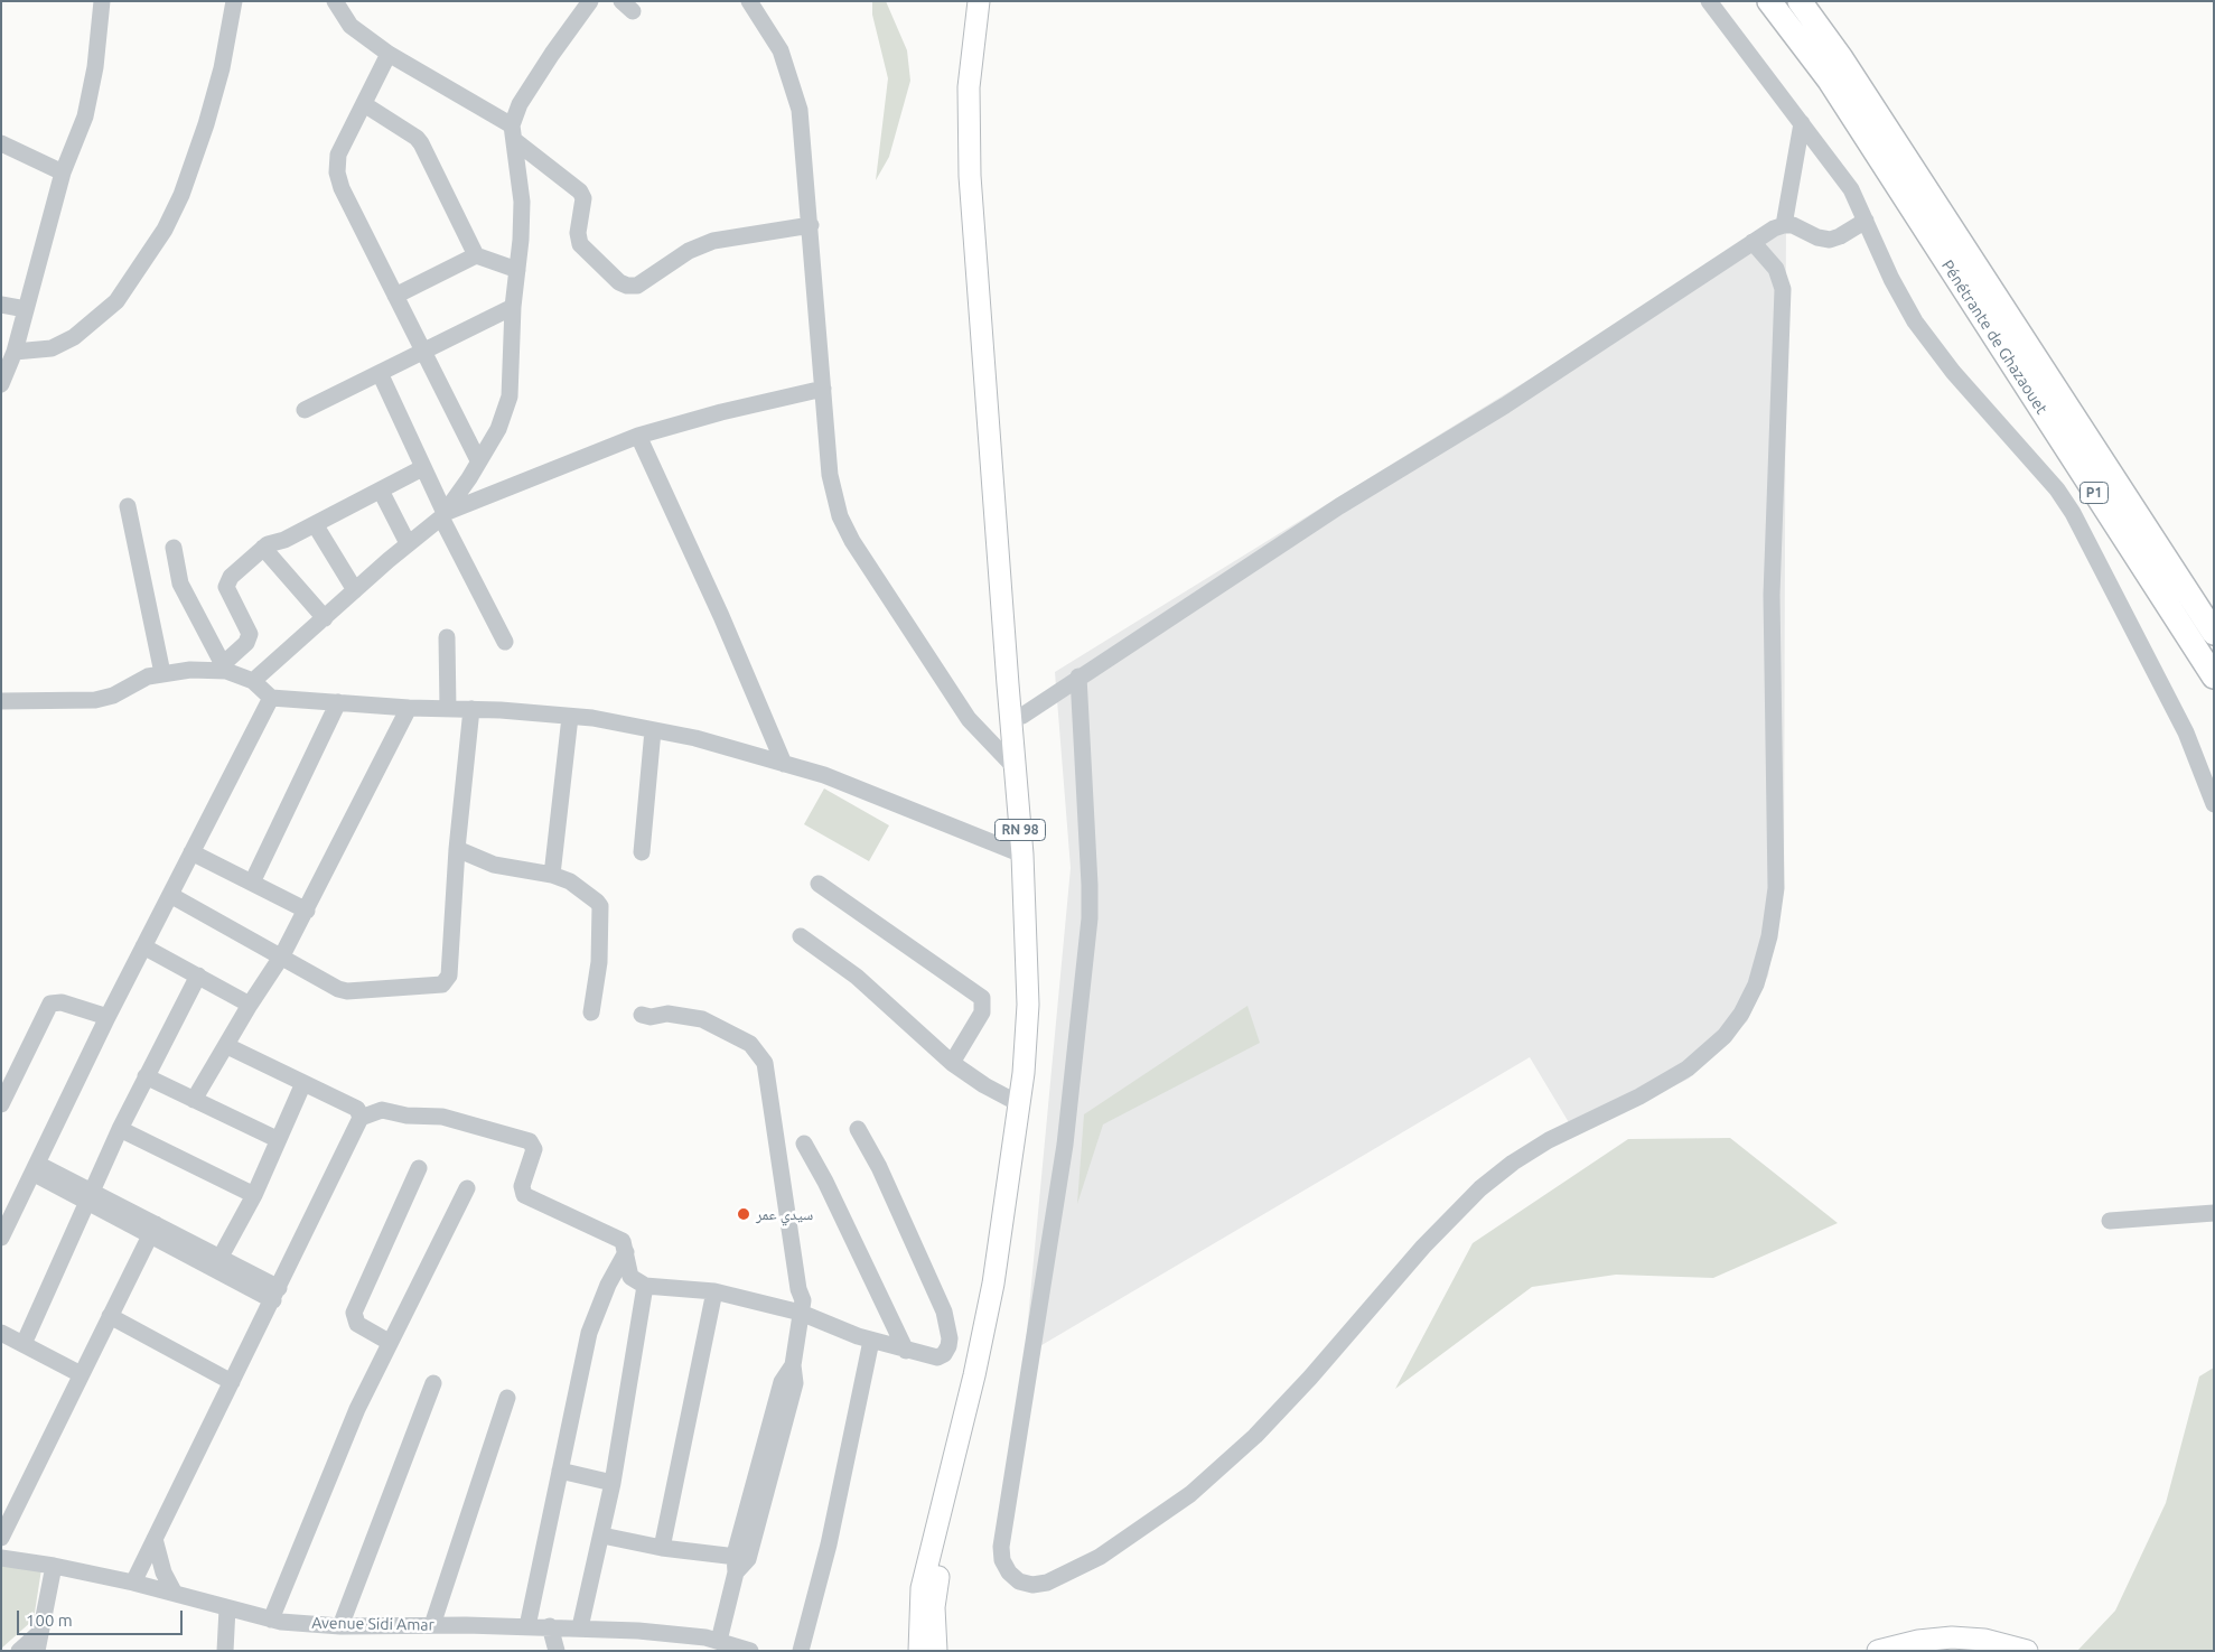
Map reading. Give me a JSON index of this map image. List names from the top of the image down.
{
  "streets": {
    "highway": ["Pénétrante de Ghazaouet", "P1"],
    "main road": ["RN 98"],
    "street": ["Avenue Sidi Amar"]
  },
  "places": ["سيدي عمر"],
  "scale_bar": "100 m"
}
